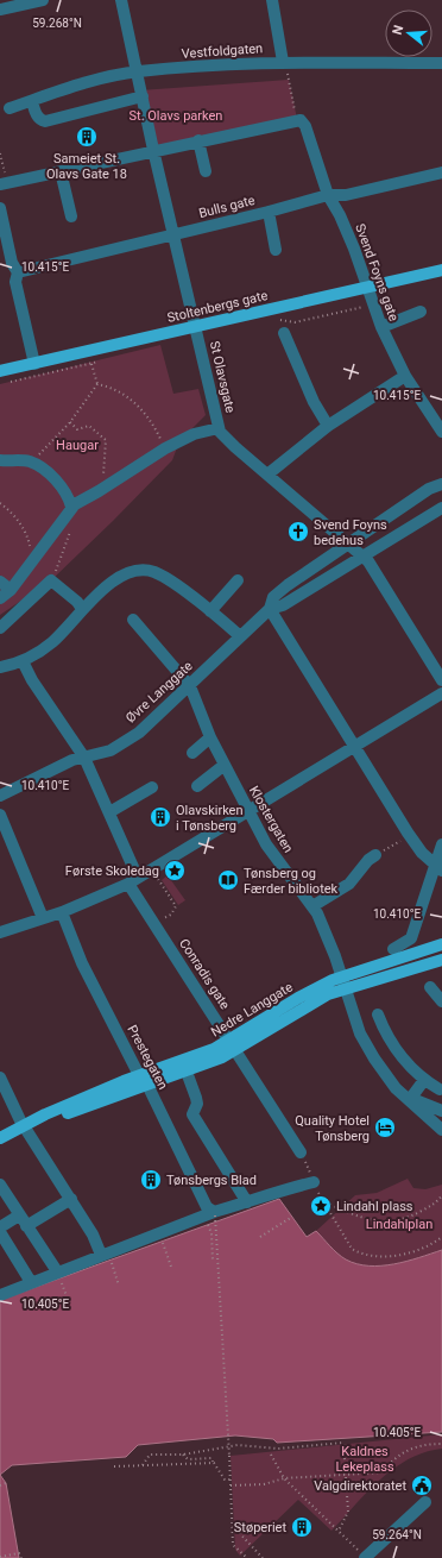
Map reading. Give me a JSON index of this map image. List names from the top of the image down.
{
  "streets": {
    "main road": ["Stoltenbergs gate", "Nedre Langgate"],
    "street": [
      "Vestfoldgaten",
      "Bulls gate",
      "Svend Foyns gate",
      "St Olavsgate",
      "Øvre Langgate",
      "Klostergaten",
      "Conradis gate",
      "Prestegaten"
    ]
  },
  "crossings": [
    ["Vestfoldgaten", "St Olavsgate"],
    ["Bulls gate", "Svend Foyns gate"],
    ["Bulls gate", "St Olavsgate"],
    ["Svend Foyns gate", "Stoltenbergs gate"],
    ["Stoltenbergs gate", "St Olavsgate"],
    ["St Olavsgate", "Øvre Langgate"],
    ["Øvre Langgate", "Klostergaten"],
    ["Øvre Langgate", "Conradis gate"],
    ["Klostergaten", "Nedre Langgate"],
    ["Conradis gate", "Nedre Langgate"],
    ["Nedre Langgate", "Prestegaten"]
  ],
  "parks": [
    "St. Olavs parken",
    "Haugar",
    "Lindahlplan",
    "Kaldnes Lekeplass"
  ],
  "places": {
    "building": [
      "Sameiet St. Olavs Gate 18",
      "Olavskirken i Tønsberg",
      "Tønsbergs Blad",
      "Støperiet"
    ],
    "church": ["Svend Foyns bedehus"],
    "place": ["Første Skoledag", "Lindahl plass"],
    "library": ["Tønsberg og Færder bibliotek"],
    "hotel": ["Quality Hotel Tønsberg"],
    "public building": ["Valgdirektoratet"]
  },
  "north": "left",
  "coordinates": [
    "59.268°N",
    "10.415°E",
    "10.410°E",
    "10.405°E",
    "59.264°N"
  ]
}
